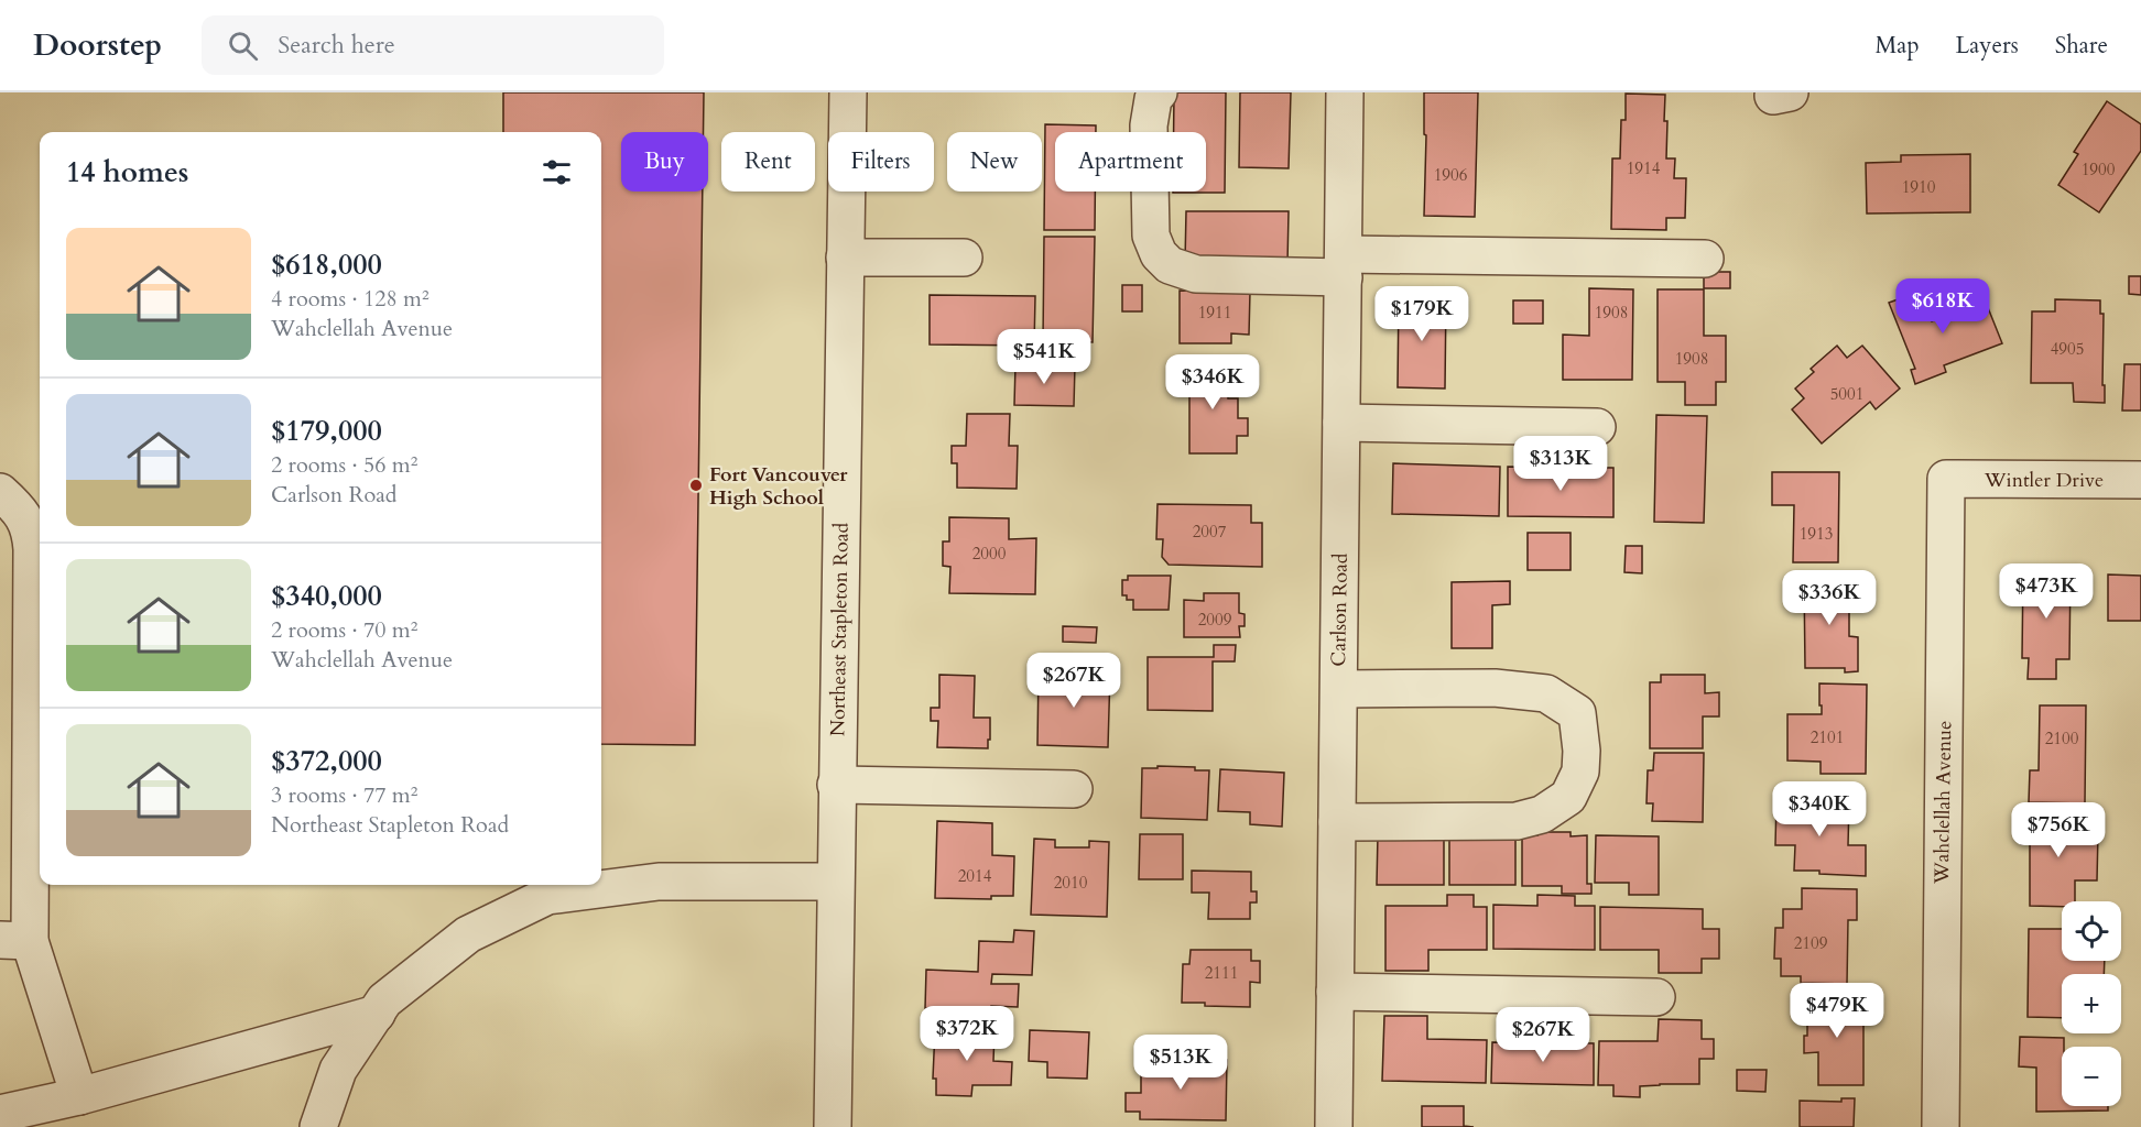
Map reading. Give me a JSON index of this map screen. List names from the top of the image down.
{
  "streets": {
    "street": [
      "Wintler Drive",
      "Carlson Road",
      "Northeast Stapleton Road",
      "Wahclellah Avenue"
    ]
  },
  "crossings": [
    ["Wintler Drive", "Wahclellah Avenue"]
  ],
  "places": ["Fort Vancouver High School"],
  "house_numbers": [
    "1914",
    "1900",
    "1906",
    "1910",
    "1911",
    "1908",
    "4905",
    "1908",
    "5001",
    "2007",
    "1913",
    "2000",
    "2009",
    "2101",
    "2100",
    "2014",
    "2010",
    "2109",
    "2111"
  ],
  "page": {
    "header": "Doorstep",
    "search": "Search here",
    "nav": ["Map", "Layers", "Share"],
    "chip": [
      "Buy",
      "Rent",
      "Filters",
      "New",
      "Apartment"
    ],
    "heading": "14 homes",
    "list": [
      {
        "name": "$618,000",
        "note": "4 rooms · 128 m² · Wahclellah Avenue"
      },
      {
        "name": "$179,000",
        "note": "2 rooms · 56 m² · Carlson Road"
      },
      {
        "name": "$340,000",
        "note": "2 rooms · 70 m² · Wahclellah Avenue"
      },
      {
        "name": "$372,000",
        "note": "3 rooms · 77 m² · Northeast Stapleton Road"
      }
    ],
    "price": [
      "$618K",
      "$179K",
      "$541K",
      "$346K",
      "$313K",
      "$473K",
      "$336K",
      "$267K",
      "$340K",
      "$756K",
      "$479K",
      "$372K",
      "$267K",
      "$513K"
    ],
    "map_buttons": ["+", "−"]
  }
}
